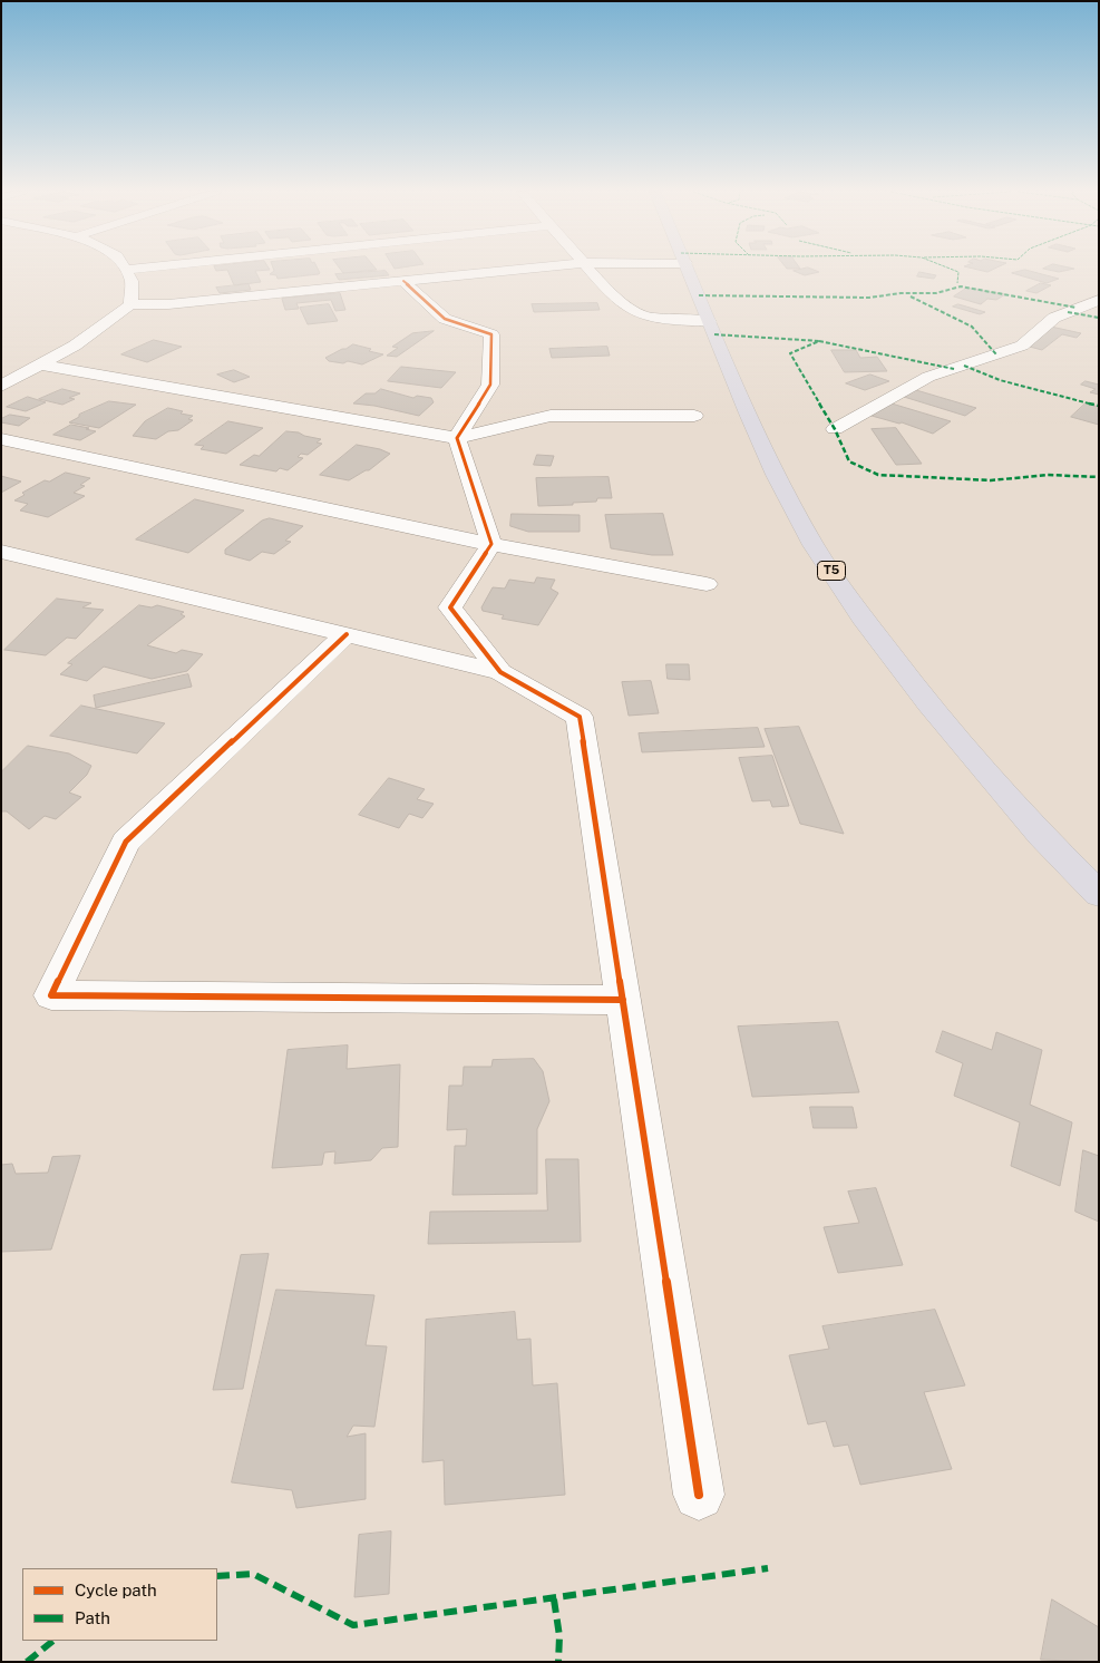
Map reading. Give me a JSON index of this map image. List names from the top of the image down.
{
  "streets": {
    "highway": ["T5"]
  },
  "legend": ["Cycle path", "Path"]
}
